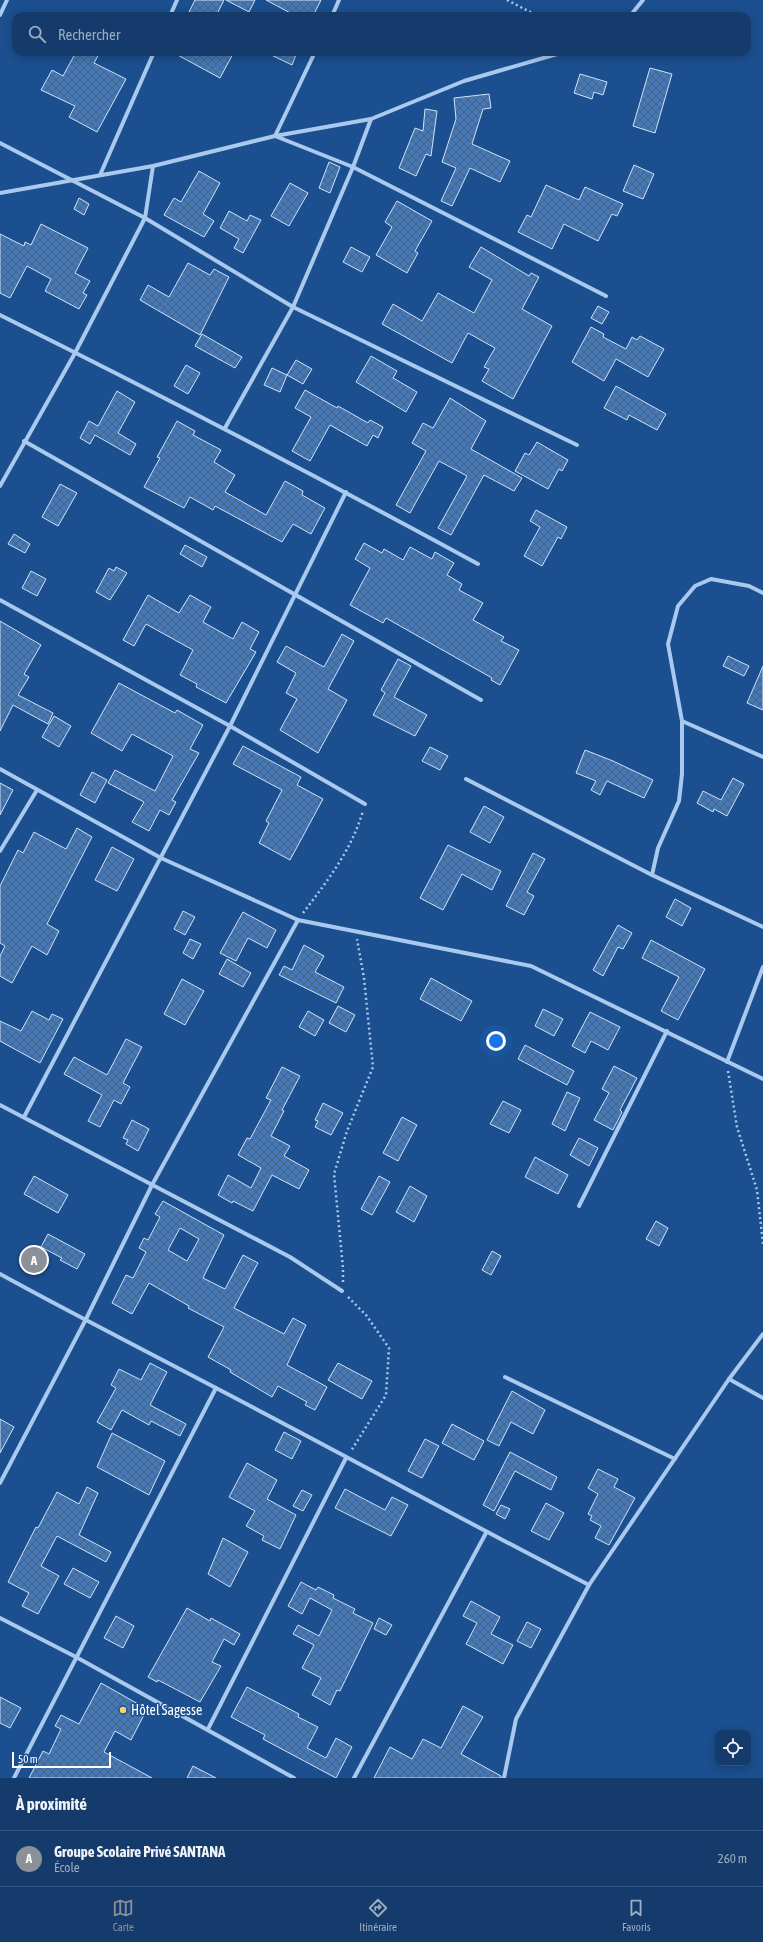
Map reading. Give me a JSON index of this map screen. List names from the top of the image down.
{
  "places": ["Hôtel Sagesse"],
  "scale_bar": "50 m",
  "page": {
    "search": "Rechercher",
    "pins": "A",
    "scale": "50 m",
    "heading": "À proximité",
    "list": [
      {
        "mark": "A",
        "name": "Groupe Scolaire Privé SANTANA",
        "note": "École",
        "value": "260 m"
      }
    ],
    "nav": ["Carte", "Itinéraire", "Favoris"]
  }
}
